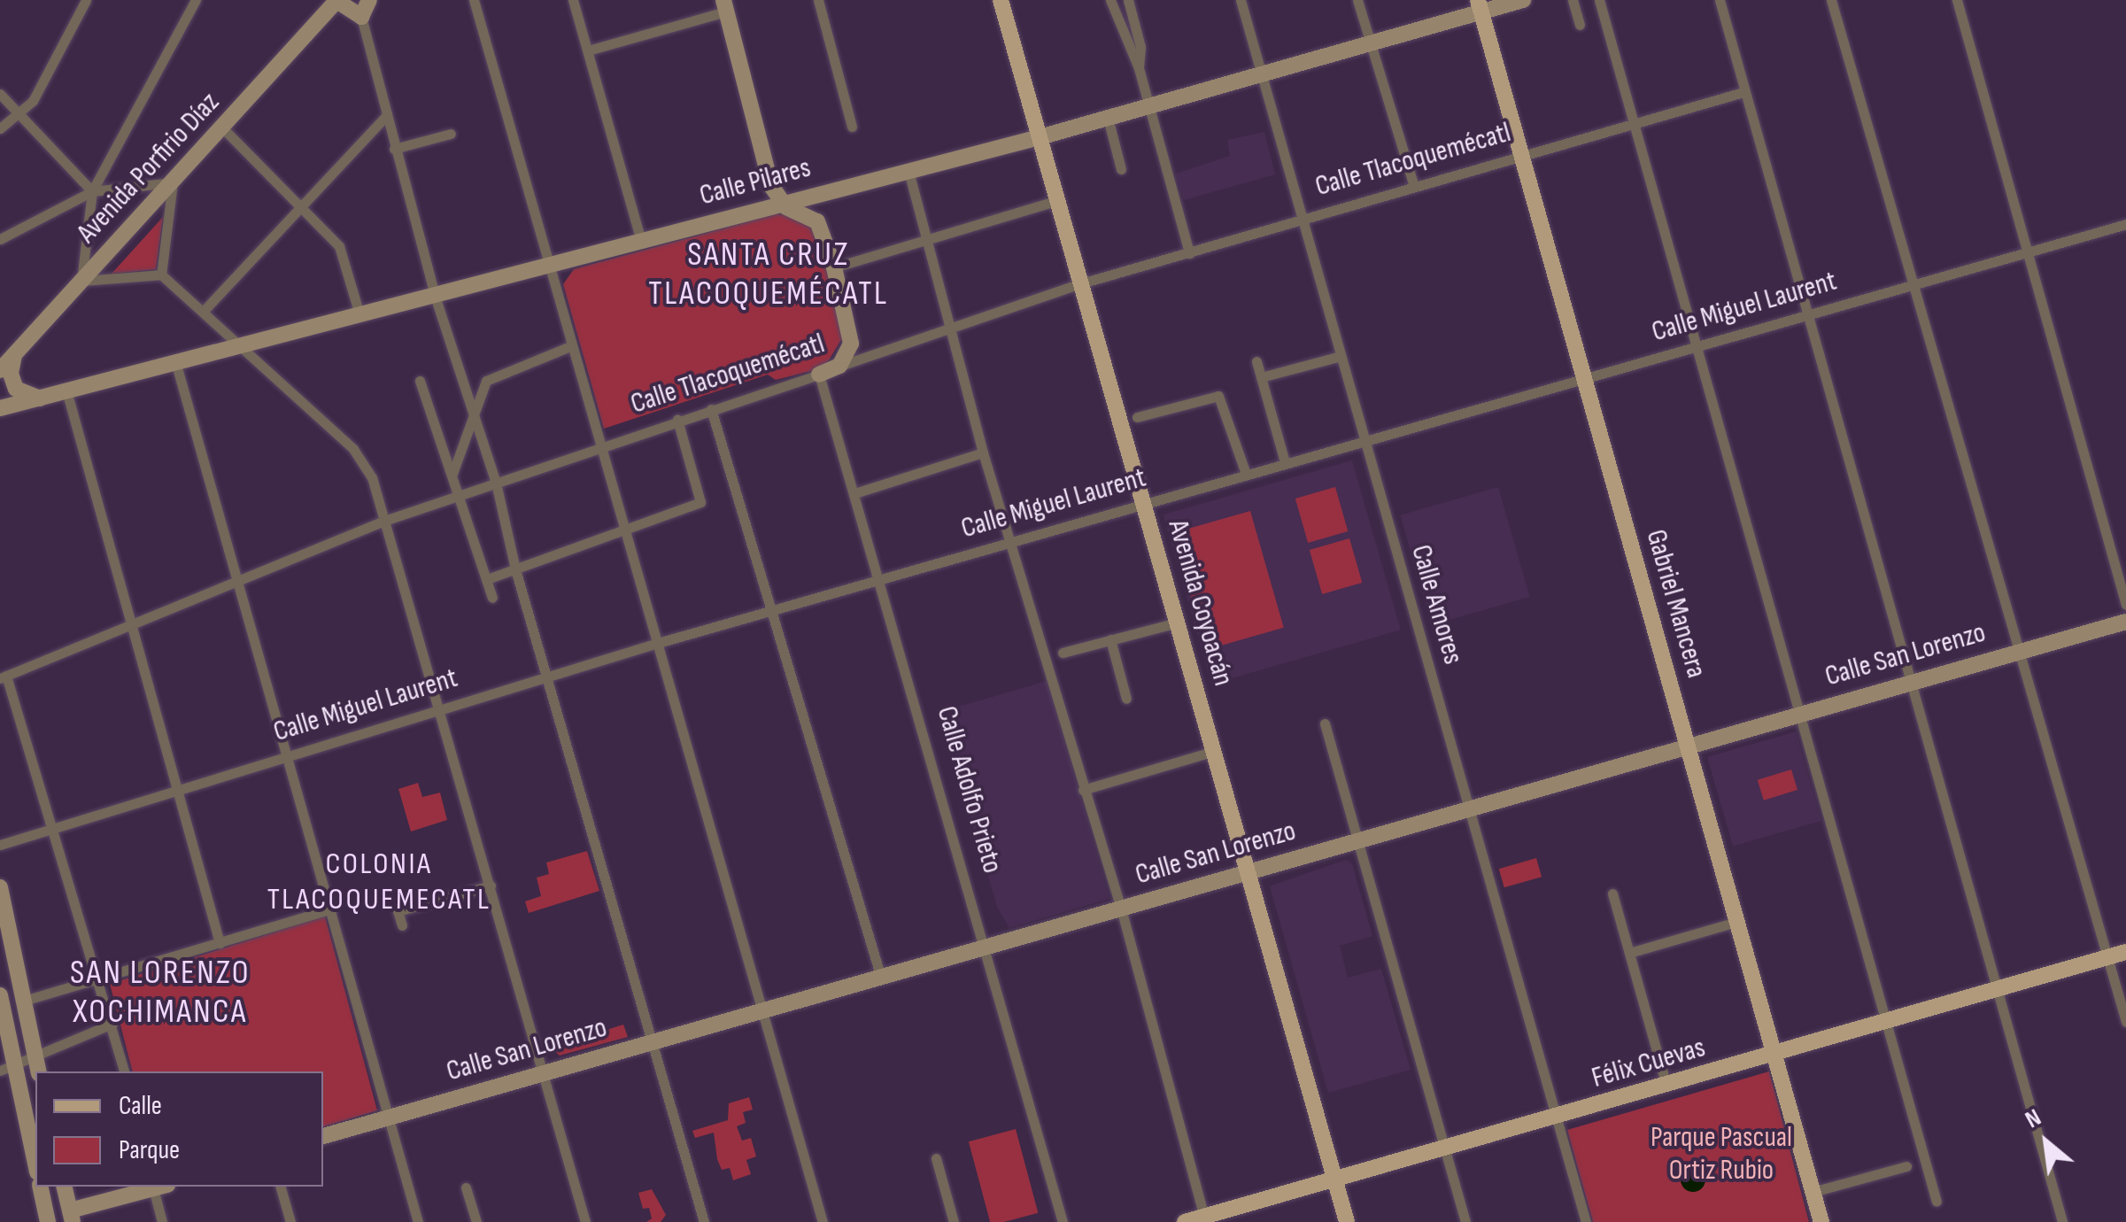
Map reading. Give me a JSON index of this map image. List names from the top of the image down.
{
  "streets": {
    "main road": ["Avenida Coyoacán", "Gabriel Mancera", "Félix Cuevas"],
    "street": [
      "Calle Tlacoquemécatl",
      "Avenida Porfirio Díaz",
      "Calle Pilares",
      "Calle Miguel Laurent",
      "Calle Amores",
      "Calle San Lorenzo",
      "Calle Adolfo Prieto"
    ]
  },
  "crossings": [
    ["Calle Tlacoquemécatl", "Avenida Coyoacán"],
    ["Calle Tlacoquemécatl", "Gabriel Mancera"],
    ["Calle Tlacoquemécatl", "Calle Amores"],
    ["Calle Tlacoquemécatl", "Calle Adolfo Prieto"],
    ["Calle Pilares", "Avenida Coyoacán"],
    ["Calle Pilares", "Gabriel Mancera"],
    ["Calle Pilares", "Calle Amores"],
    ["Calle Miguel Laurent", "Avenida Coyoacán"],
    ["Calle Miguel Laurent", "Gabriel Mancera"],
    ["Calle Miguel Laurent", "Calle Amores"],
    ["Calle Miguel Laurent", "Calle Adolfo Prieto"],
    ["Avenida Coyoacán", "Calle San Lorenzo"],
    ["Avenida Coyoacán", "Félix Cuevas"],
    ["Gabriel Mancera", "Calle San Lorenzo"],
    ["Gabriel Mancera", "Félix Cuevas"],
    ["Calle Amores", "Calle San Lorenzo"],
    ["Calle Amores", "Félix Cuevas"],
    ["Calle San Lorenzo", "Calle Adolfo Prieto"]
  ],
  "districts": ["SANTA CRUZ TLACOQUEMÉCATL", "COLONIA TLACOQUEMECATL", "SAN LORENZO XOCHIMANCA"],
  "parks": ["Parque Pascual Ortiz Rubio"],
  "legend": ["Calle", "Parque"],
  "north": "top left"
}
